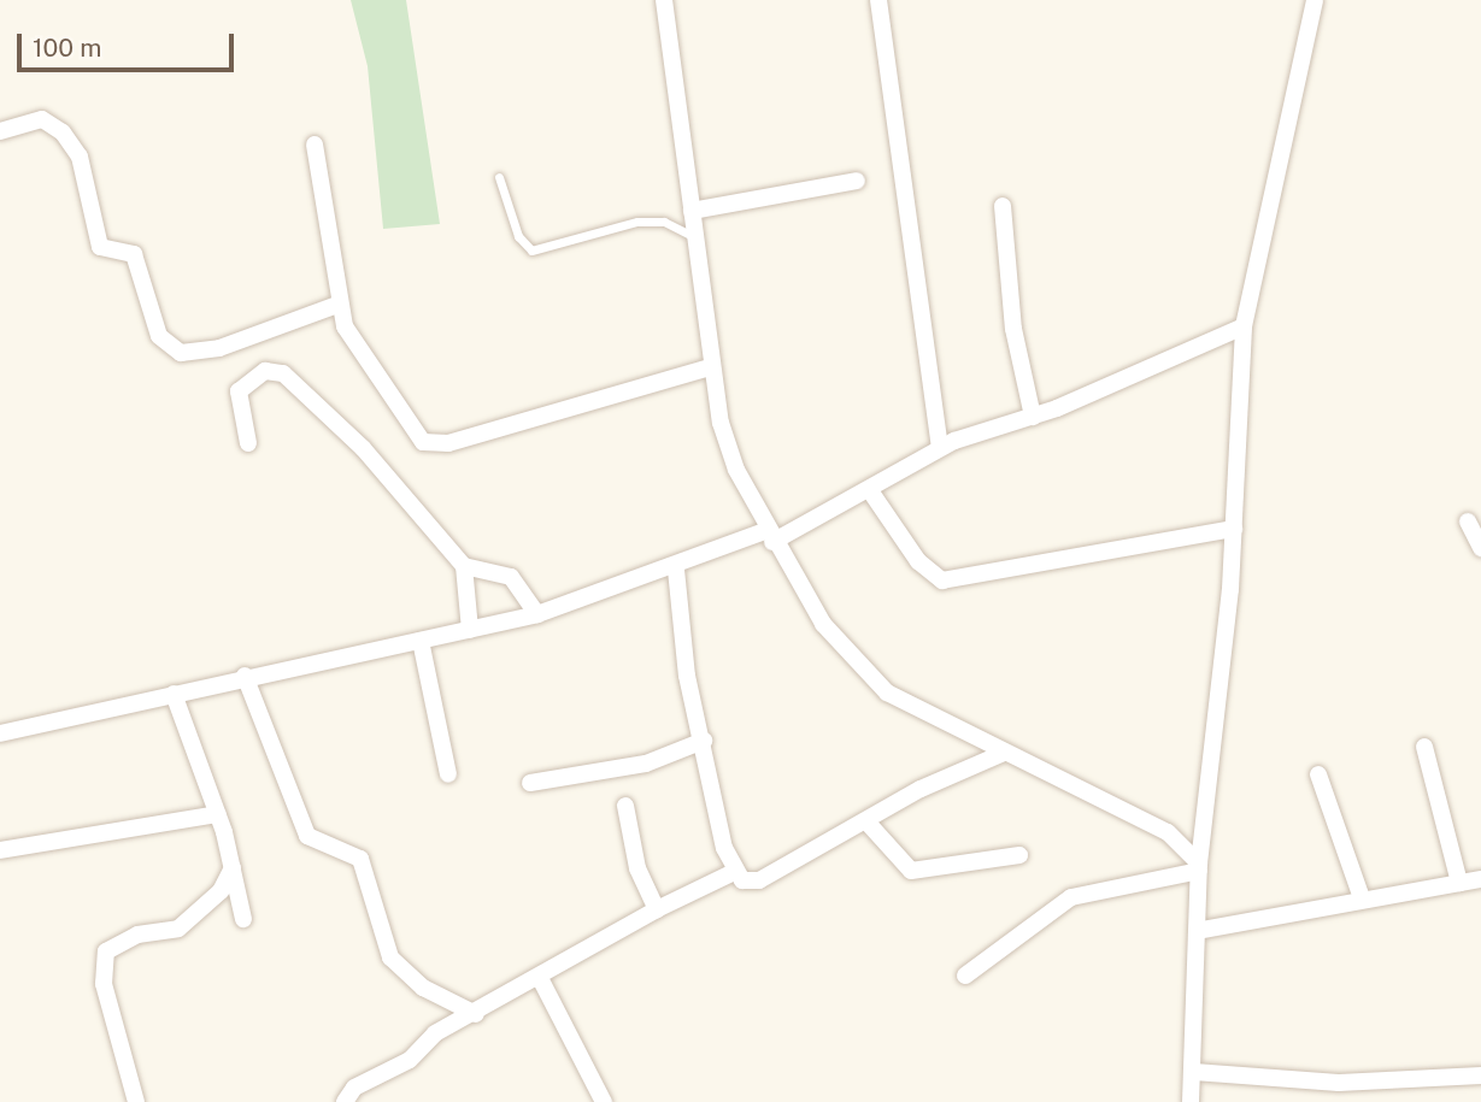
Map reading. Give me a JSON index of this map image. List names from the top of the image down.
{
  "scale_bar": "100 m"
}
